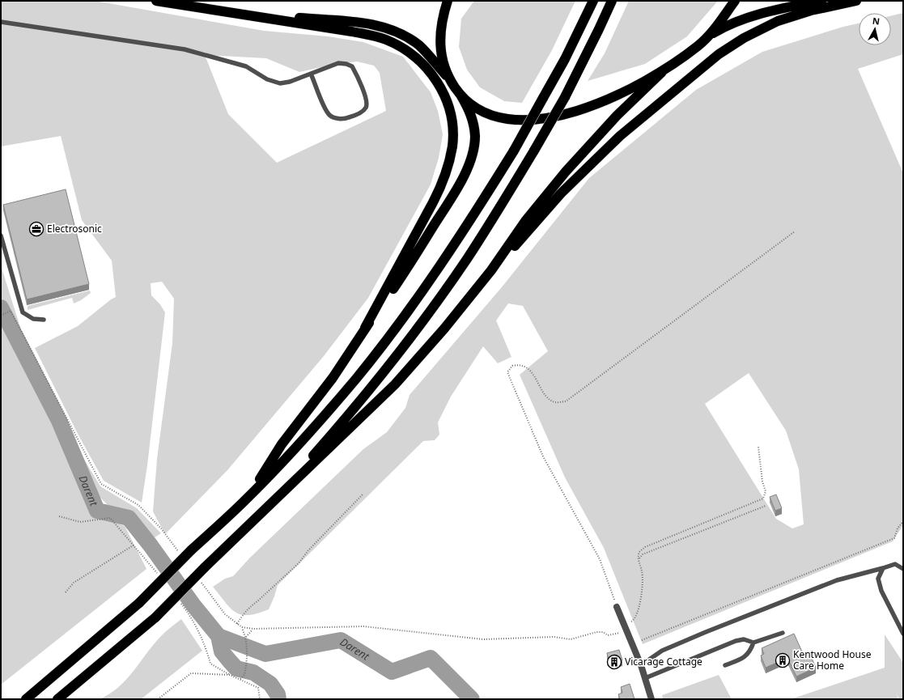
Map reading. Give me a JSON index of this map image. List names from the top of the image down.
{
  "water": ["Darent"],
  "places": {
    "office": ["Electrosonic"],
    "building": ["Kentwood House Care Home", "Vicarage Cottage"]
  },
  "north": "top"
}
